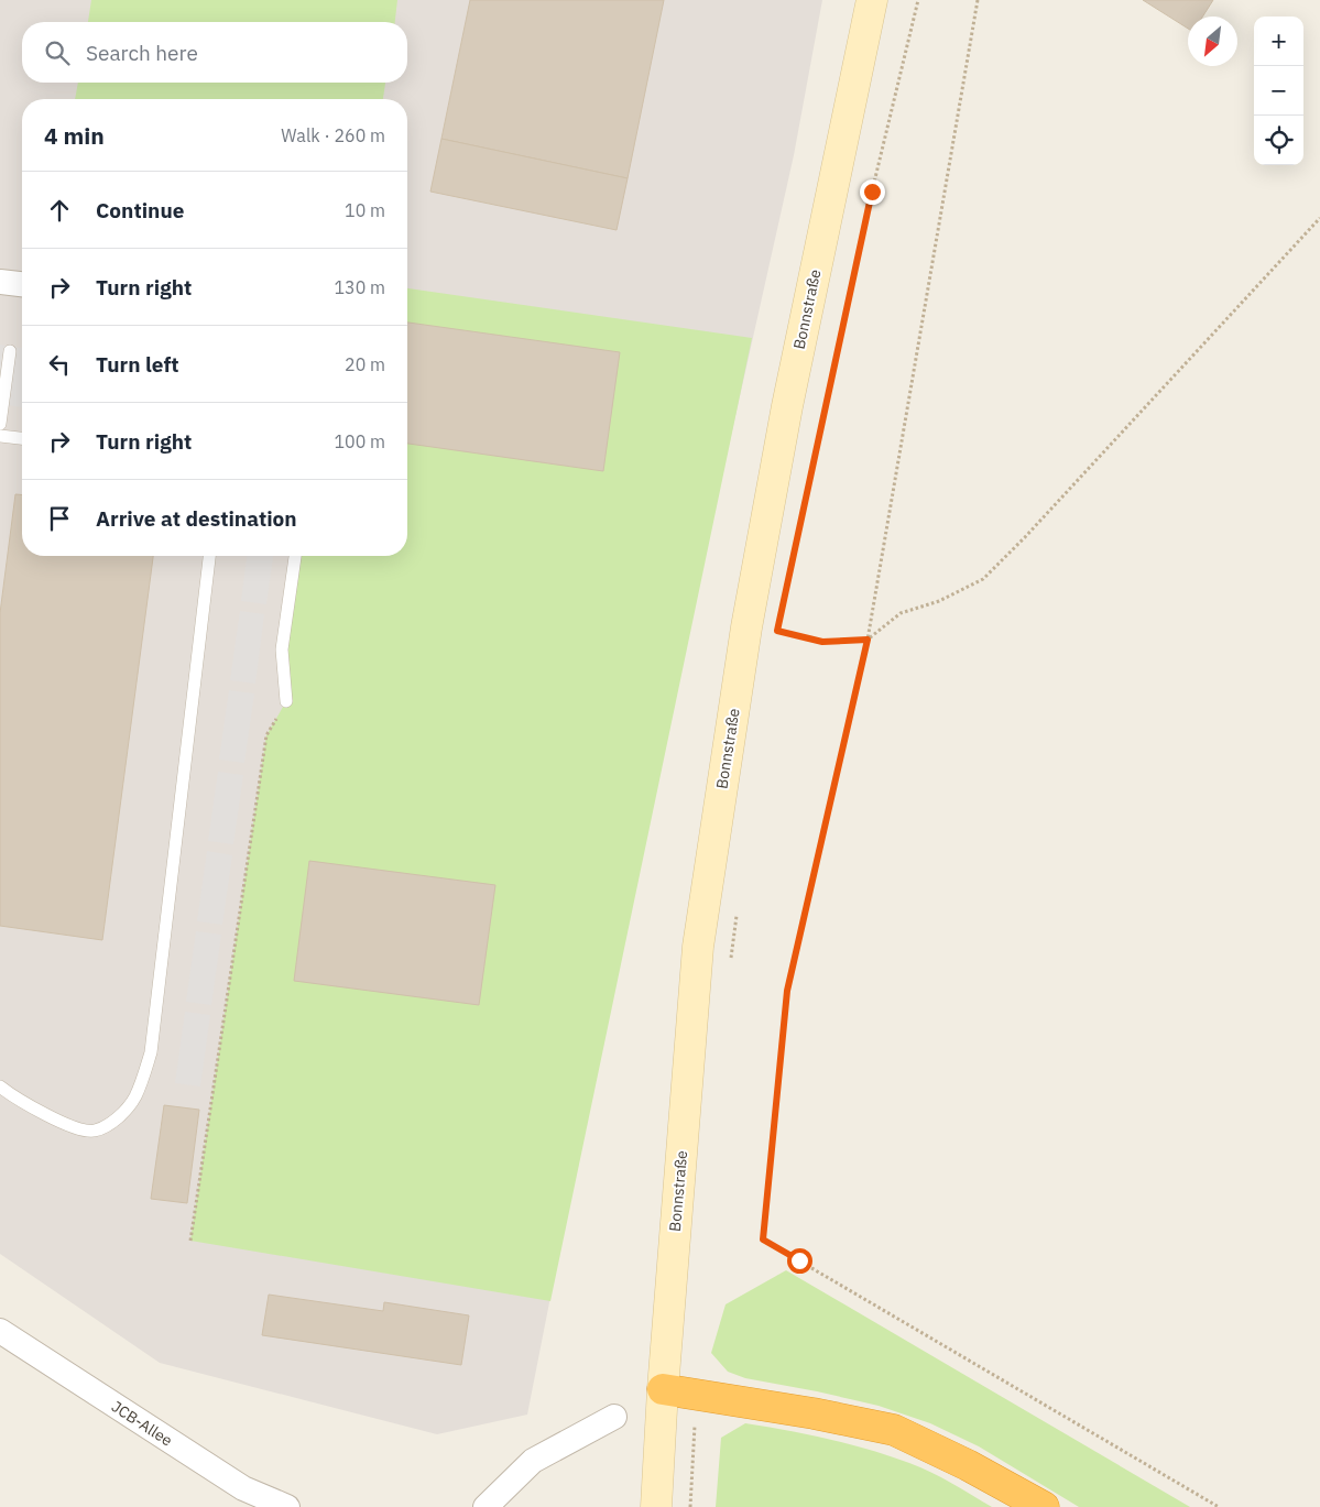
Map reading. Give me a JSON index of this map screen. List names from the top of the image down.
{
  "streets": {
    "main road": ["Bonnstraße"],
    "street": ["JCB-Allee"]
  },
  "north": "bottom left",
  "page": {
    "map_buttons": ["+", "−"],
    "search": "Search here",
    "heading": ["4 min", "Walk · 260 m"],
    "list": [
      ["Continue", "10 m"],
      ["Turn right", "130 m"],
      ["Turn left", "20 m"],
      ["Turn right", "100 m"],
      "Arrive at destination"
    ]
  }
}
